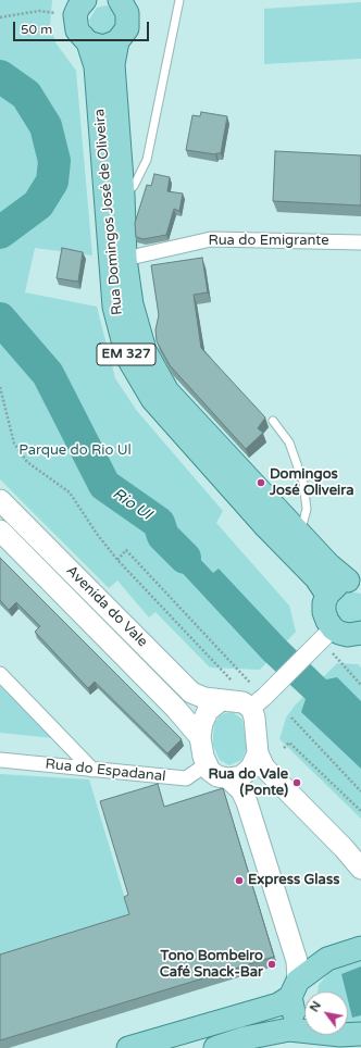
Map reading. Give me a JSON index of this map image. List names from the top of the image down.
{
  "streets": {
    "main road": ["Rua Domingos José de Oliveira", "EM 327", "Avenida do Vale"],
    "street": ["Rua do Emigrante", "Rua do Espadanal"]
  },
  "crossings": [
    ["Rua Domingos José de Oliveira", "Rua do Emigrante"],
    ["Avenida do Vale", "Rua do Espadanal"]
  ],
  "water": ["Rio Ul"],
  "parks": ["Parque do Rio Ul"],
  "places": [
    "Domingos José Oliveira",
    "Rua do Vale (Ponte)",
    "Express Glass",
    "Tono Bombeiro Café Snack-Bar"
  ],
  "scale_bar": "50 m",
  "north": "top left"
}
